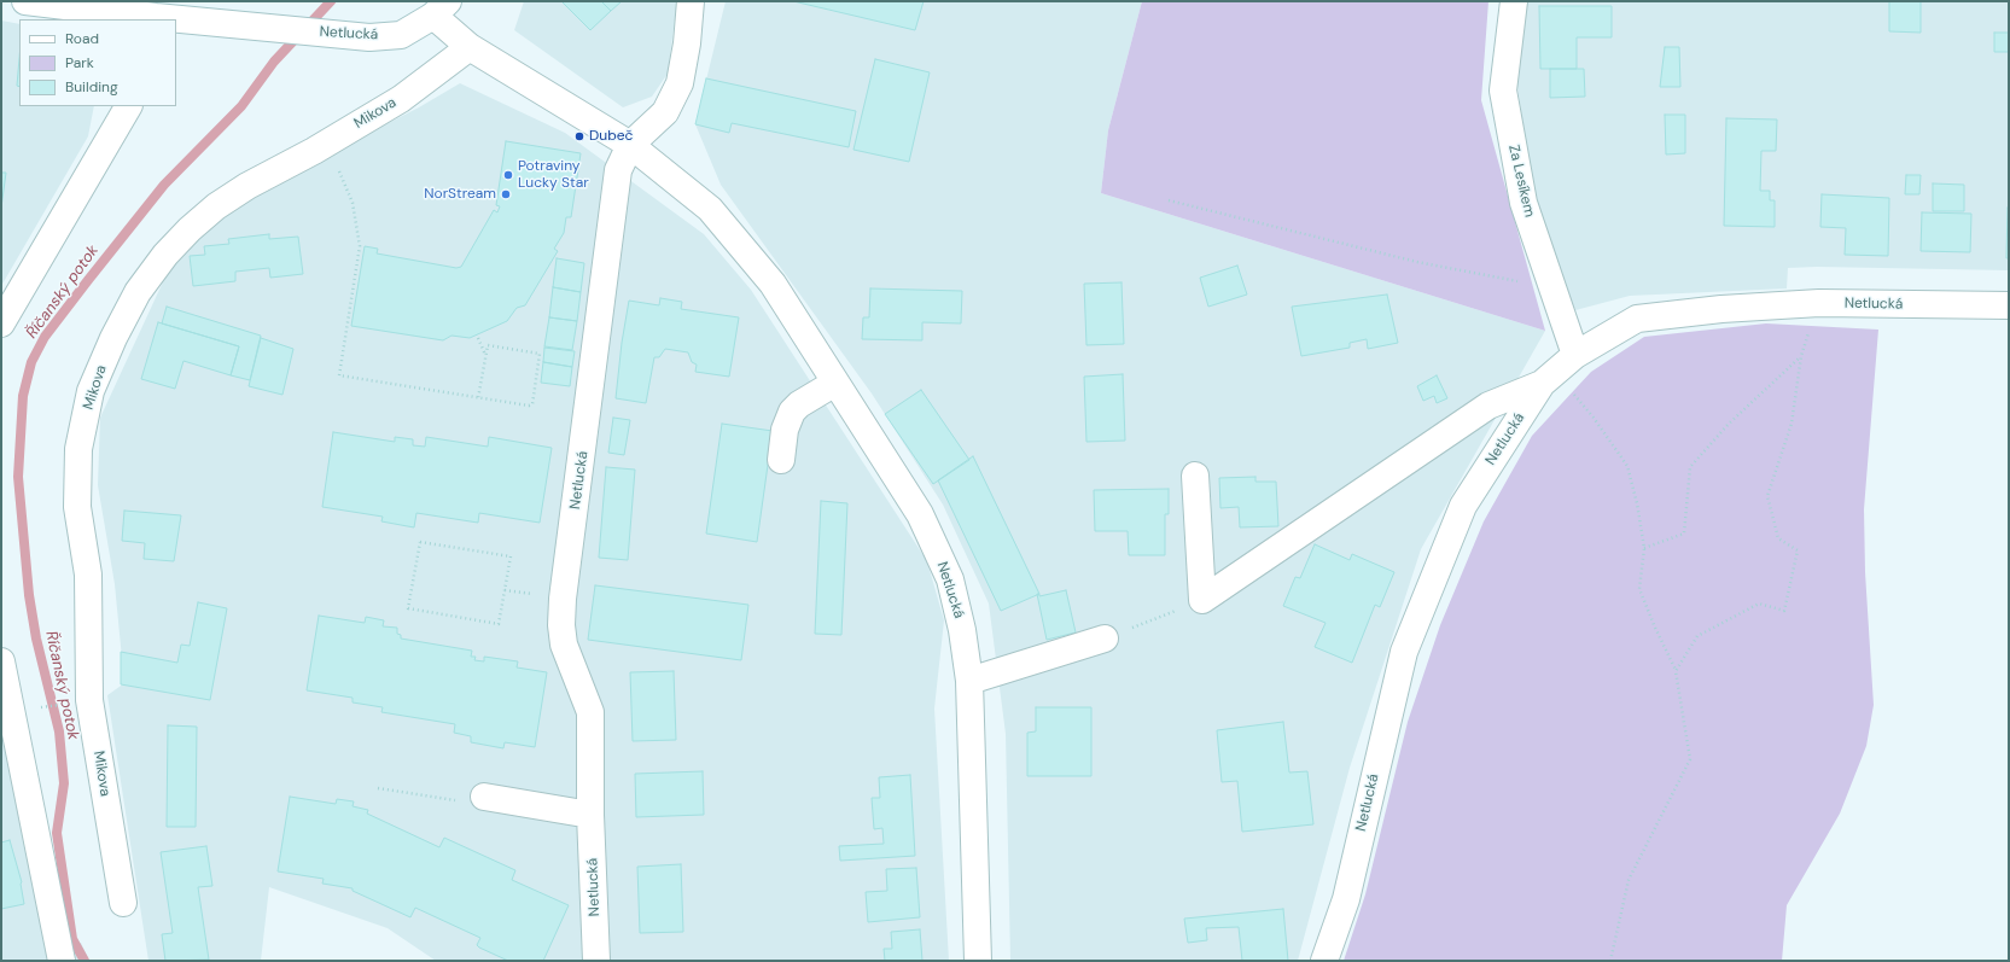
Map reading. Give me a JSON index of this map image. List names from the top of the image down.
{
  "streets": {
    "street": ["Netlucká", "Mikova", "Za Lesíkem"]
  },
  "crossings": [
    ["Netlucká", "Mikova"],
    ["Netlucká", "Za Lesíkem"]
  ],
  "water": ["Říčanský potok"],
  "places": ["Dubeč", "Potraviny Lucky Star", "NorStream"],
  "legend": ["Road", "Park", "Building"]
}
